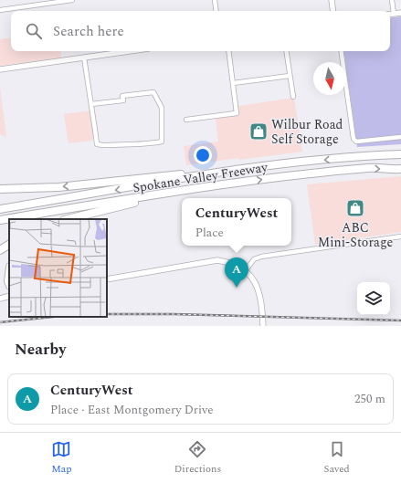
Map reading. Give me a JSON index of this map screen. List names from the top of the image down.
{
  "streets": {
    "highway": ["Spokane Valley Freeway"]
  },
  "places": {
    "shop": ["Wilbur Road Self Storage", "ABC Mini-Storage"]
  },
  "north": "bottom",
  "page": {
    "search": "Search here",
    "popup": ["CenturyWest", "Place"],
    "pins": "A",
    "heading": "Nearby",
    "list": [
      {
        "mark": "A",
        "name": "CenturyWest",
        "note": "Place · East Montgomery Drive",
        "value": "250 m"
      }
    ],
    "nav": ["Map", "Directions", "Saved"]
  }
}
